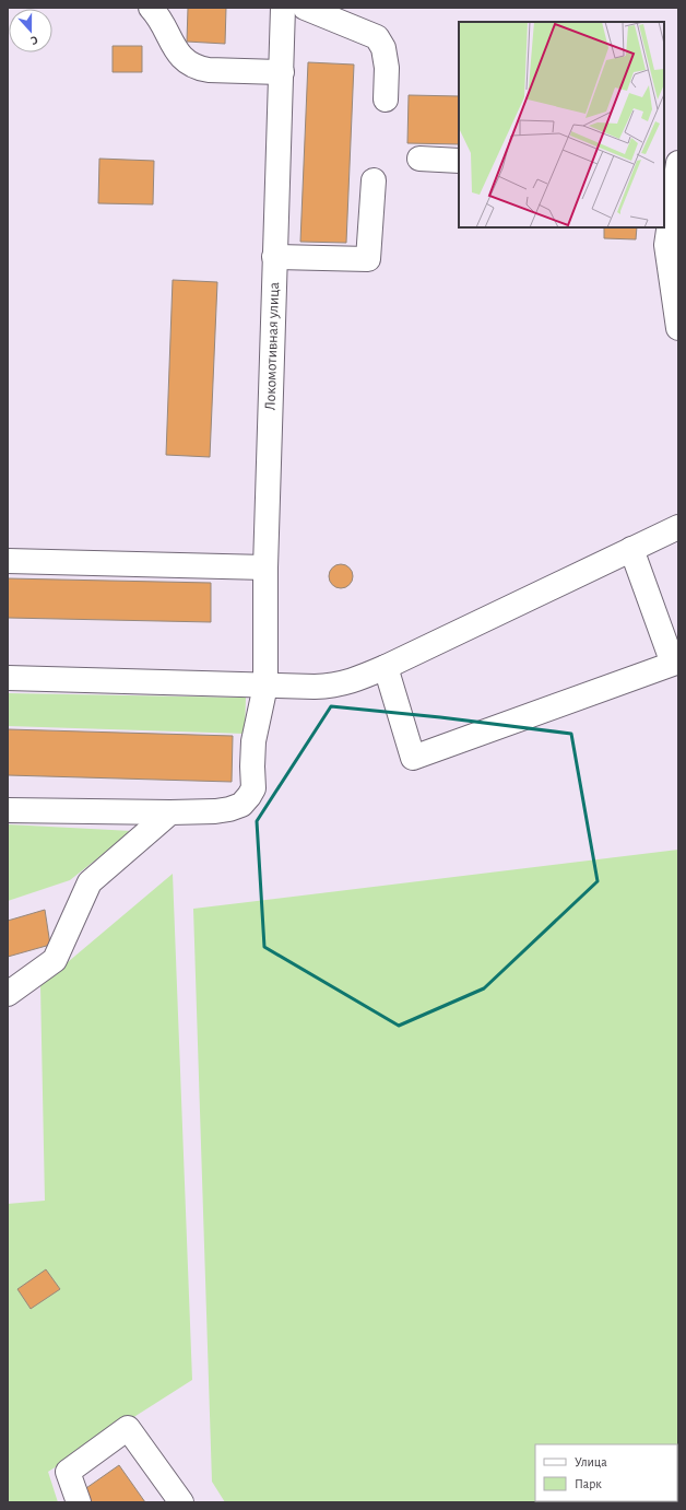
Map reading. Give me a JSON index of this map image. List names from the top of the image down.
{
  "streets": {
    "street": ["Локомотивная улица"]
  },
  "legend": ["Улица", "Парк"],
  "north": "bottom"
}
